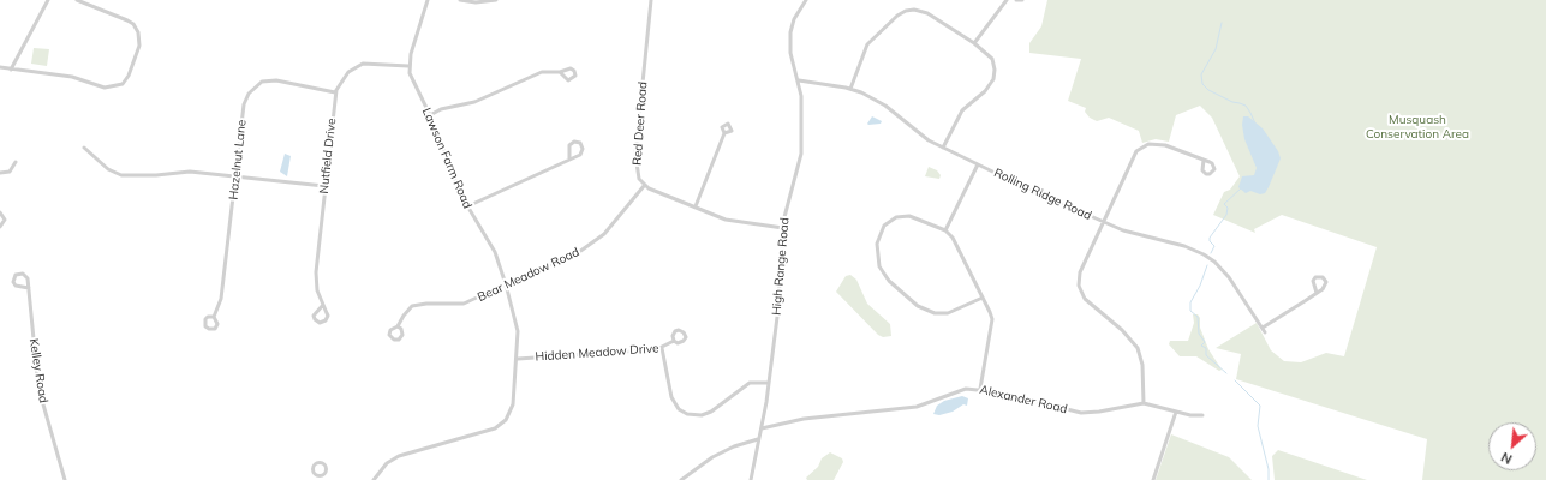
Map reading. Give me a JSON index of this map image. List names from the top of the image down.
{
  "streets": {
    "street": [
      "Red Deer Road",
      "Nutfield Drive",
      "Lawson Farm Road",
      "Hazelnut Lane",
      "Rolling Ridge Road",
      "High Range Road",
      "Bear Meadow Road",
      "Hidden Meadow Drive",
      "Kelley Road",
      "Alexander Road"
    ]
  },
  "crossings": [
    ["Red Deer Road", "Bear Meadow Road"],
    ["Nutfield Drive", "Lawson Farm Road"],
    ["Nutfield Drive", "Hazelnut Lane"],
    ["Lawson Farm Road", "Bear Meadow Road"],
    ["Lawson Farm Road", "Hidden Meadow Drive"],
    ["Rolling Ridge Road", "High Range Road"],
    ["High Range Road", "Alexander Road"]
  ],
  "parks": ["Musquash Conservation Area"],
  "north": "bottom left"
}
